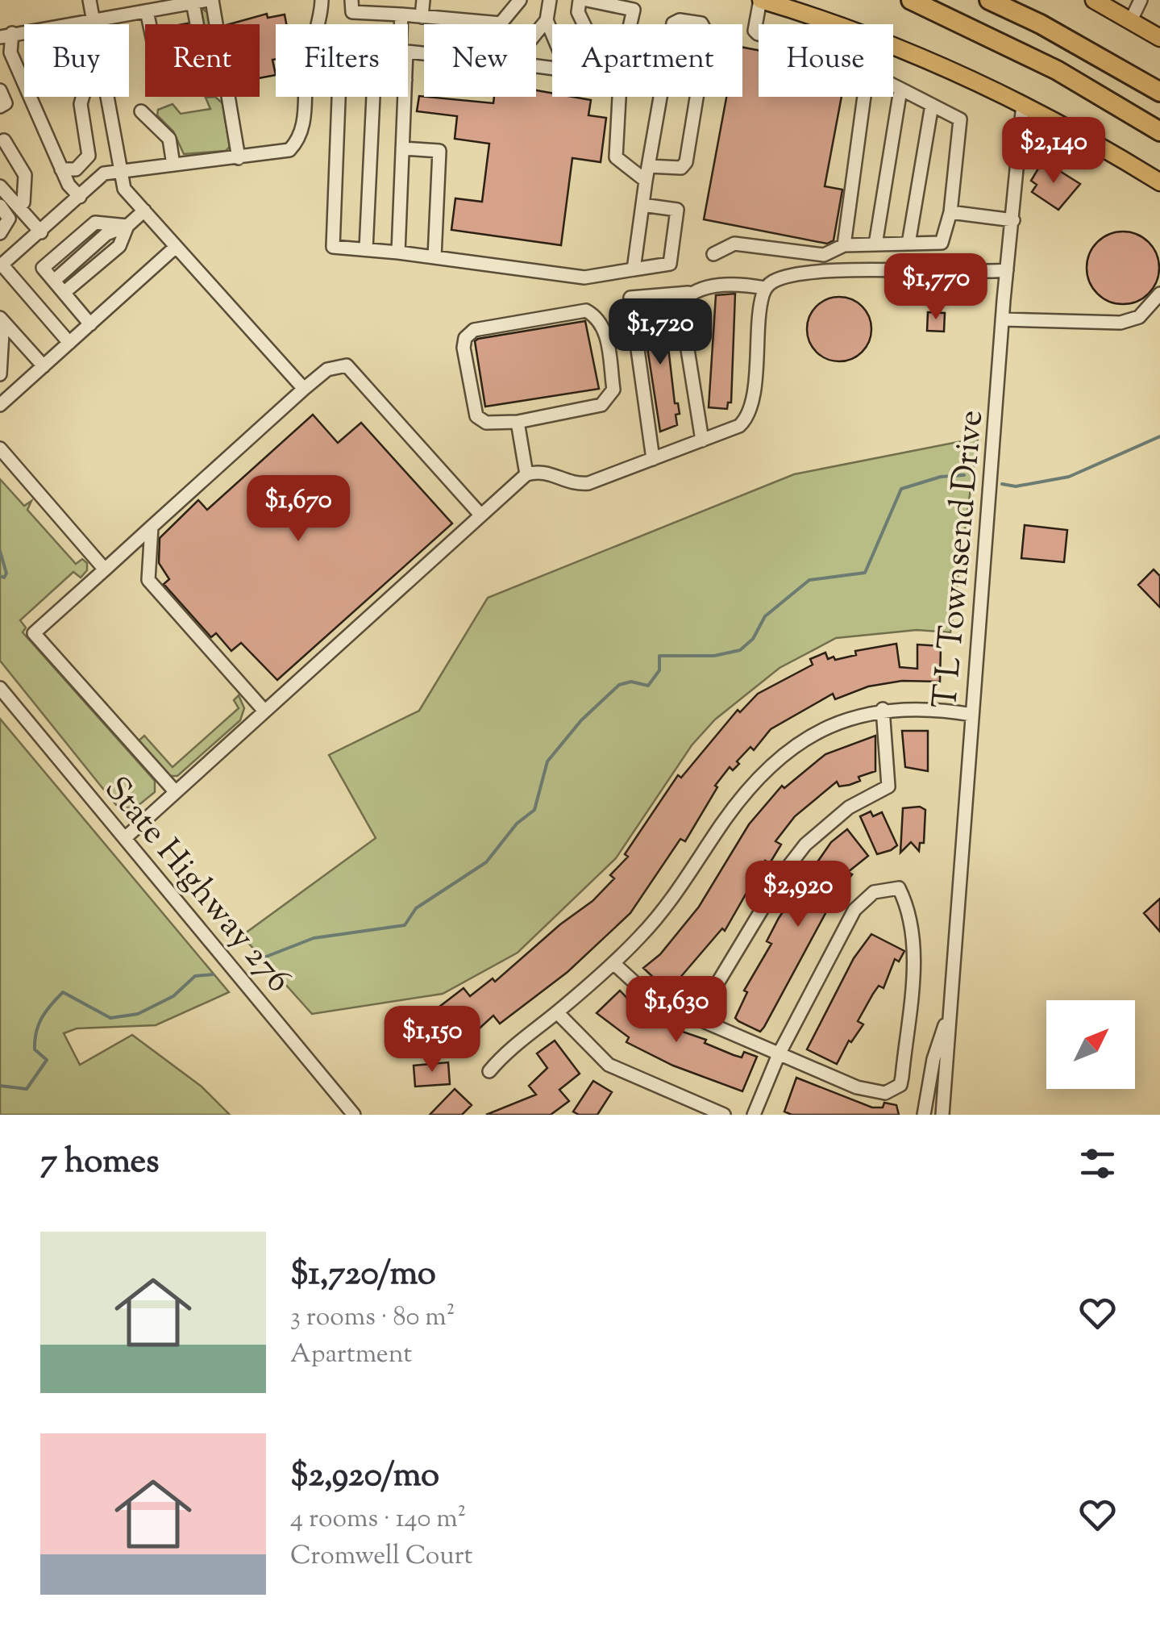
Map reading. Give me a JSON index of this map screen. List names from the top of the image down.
{
  "streets": {
    "street": ["T L Townsend Drive", "State Highway 276"]
  },
  "north": "top right",
  "page": {
    "chip": [
      "Buy",
      "Rent",
      "Filters",
      "New",
      "Apartment",
      "House"
    ],
    "price": [
      "$2,140",
      "$1,770",
      "$1,720",
      "$1,670",
      "$2,920",
      "$1,630",
      "$1,150"
    ],
    "heading": "7 homes",
    "list": [
      {
        "name": "$1,720/mo",
        "note": "3 rooms · 80 m² · Apartment"
      },
      {
        "name": "$2,920/mo",
        "note": "4 rooms · 140 m² · Cromwell Court"
      }
    ]
  }
}
